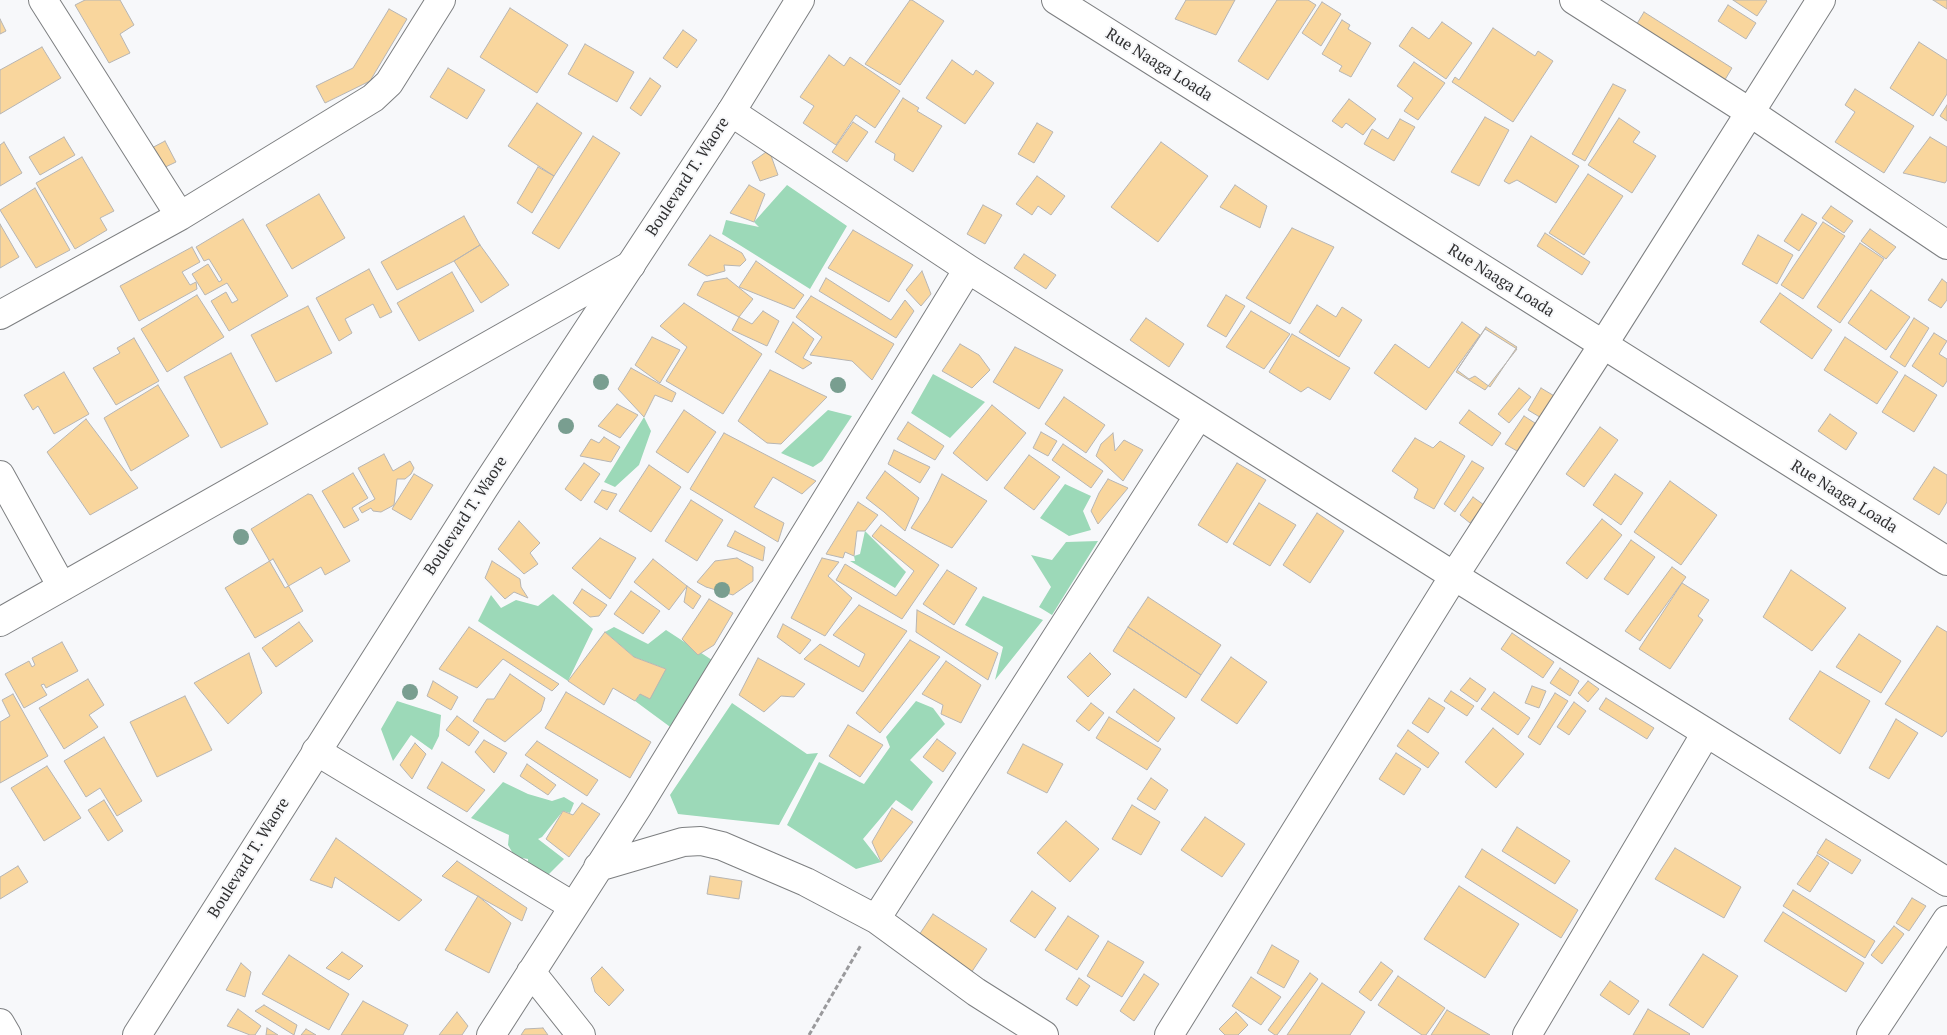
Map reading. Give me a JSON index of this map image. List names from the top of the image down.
{
  "streets": {
    "street": ["Rue Naaga Loada", "Boulevard T. Waore"]
  }
}
